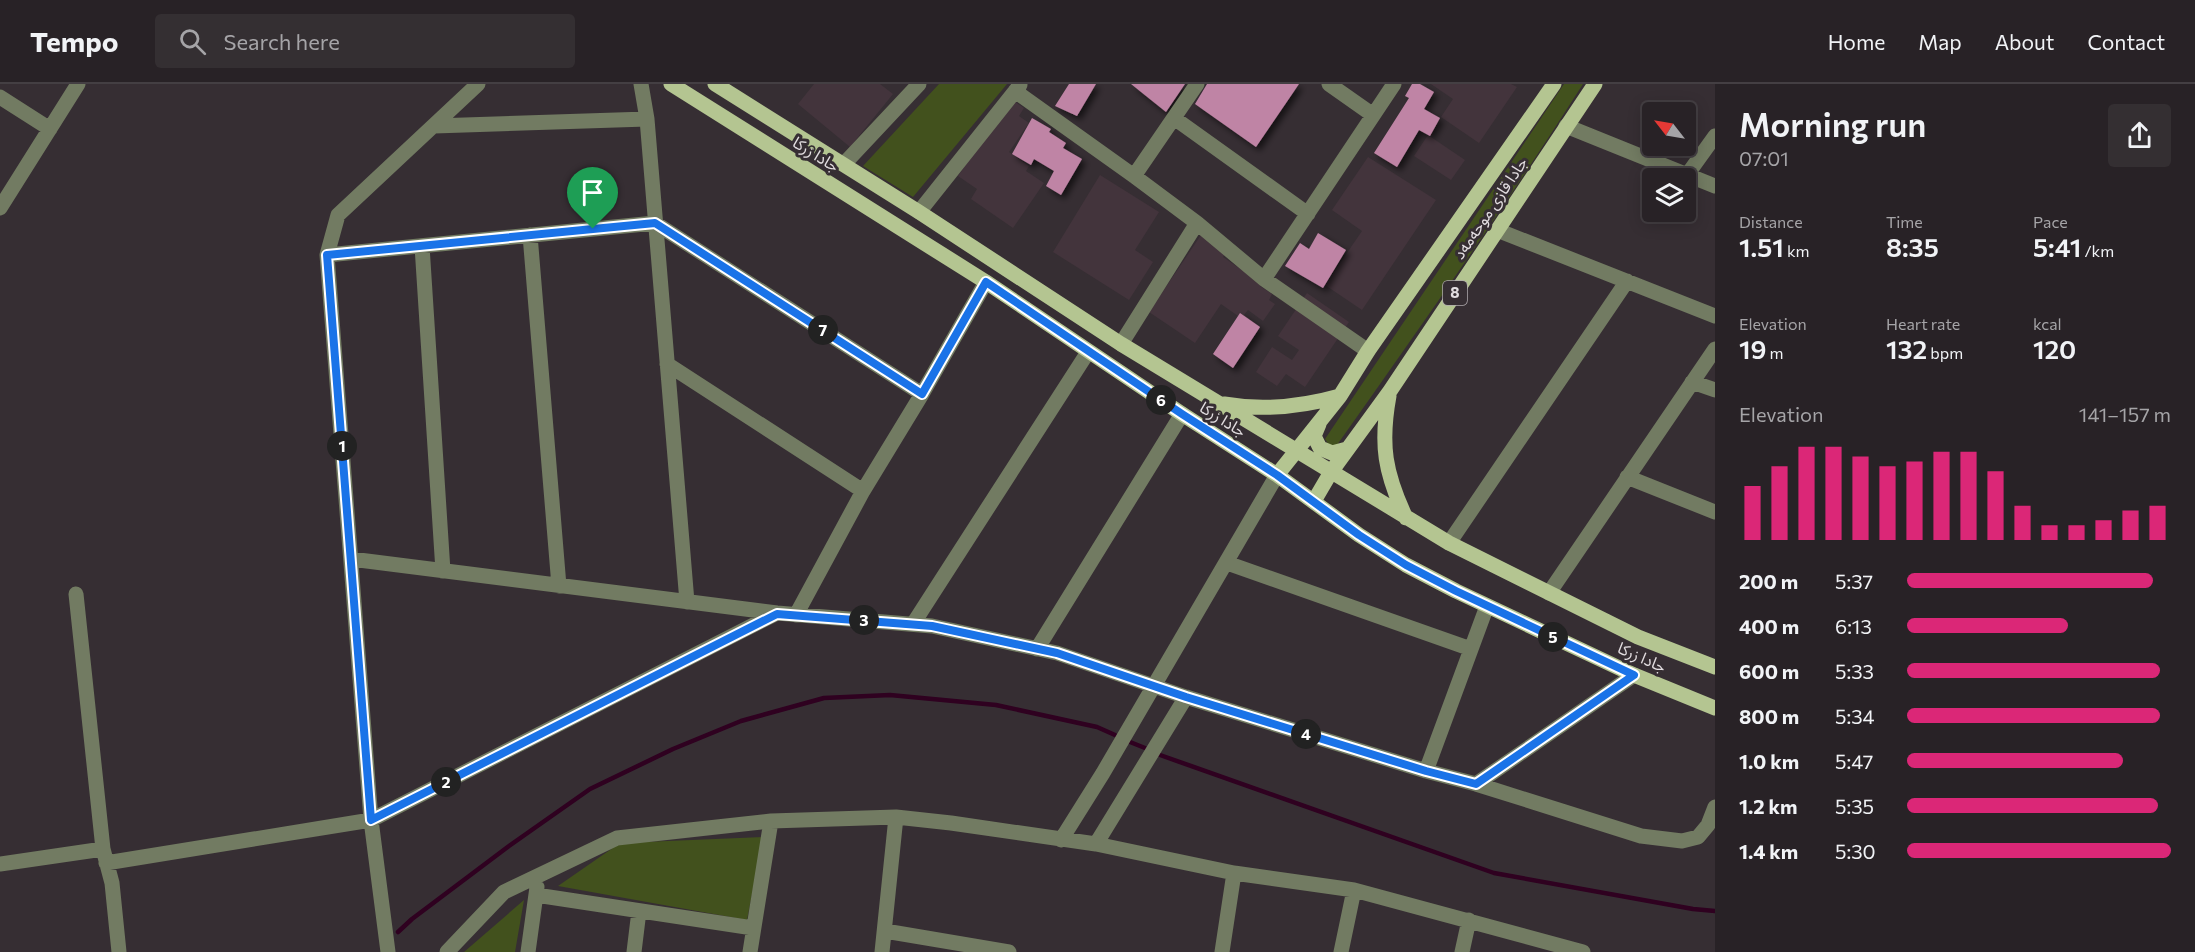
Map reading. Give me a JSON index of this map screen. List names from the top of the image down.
{
  "streets": {
    "main road": ["جادا زرکا", "جادا قازی موحەمەد", "8"]
  },
  "crossings": [
    ["جادا زرکا", "جادا قازی موحەمەد"]
  ],
  "north": "top left",
  "page": {
    "header": "Tempo",
    "search": "Search here",
    "nav": [
      "Home",
      "Map",
      "About",
      "Contact"
    ],
    "heading": ["Morning run", "07:01"],
    "stats": [
      ["Distance", "1.51 km"],
      ["Time", "8:35"],
      ["Pace", "5:41 /km"],
      ["Elevation", "19 m"],
      ["Heart rate", "132 bpm"],
      ["kcal", "120"]
    ],
    "pins": [
      "7",
      "6",
      "1",
      "3",
      "5",
      "4",
      "2"
    ],
    "chart": ["Elevation", "141–157 m"],
    "list": [
      {
        "name": "200 m",
        "note": "5:37"
      },
      {
        "name": "400 m",
        "note": "6:13"
      },
      {
        "name": "600 m",
        "note": "5:33"
      },
      {
        "name": "800 m",
        "note": "5:34"
      },
      {
        "name": "1.0 km",
        "note": "5:47"
      },
      {
        "name": "1.2 km",
        "note": "5:35"
      },
      {
        "name": "1.4 km",
        "note": "5:30"
      }
    ]
  }
}
